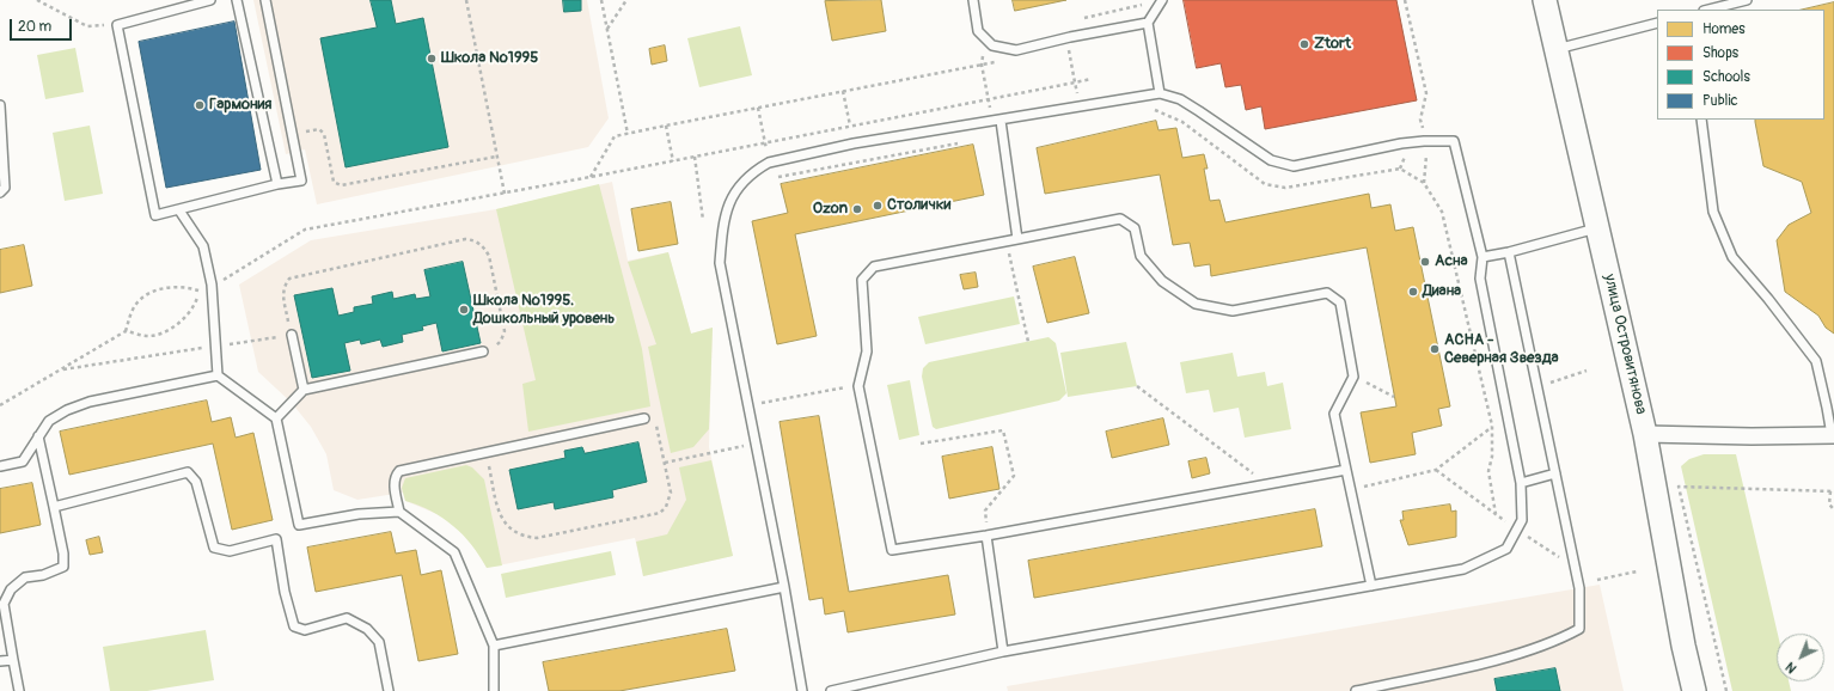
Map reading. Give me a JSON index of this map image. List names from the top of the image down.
{
  "streets": {
    "main road": ["улица Островитянова"]
  },
  "places": [
    "Ztort",
    "Школа №1995",
    "Гармония",
    "Столички",
    "Ozon",
    "Асна",
    "Диана",
    "Школа №1995. Дошкольный уровень",
    "АСНА - Северная Звезда"
  ],
  "legend": [
    "Homes",
    "Shops",
    "Schools",
    "Public"
  ],
  "scale_bar": "20 m",
  "north": "bottom left"
}
